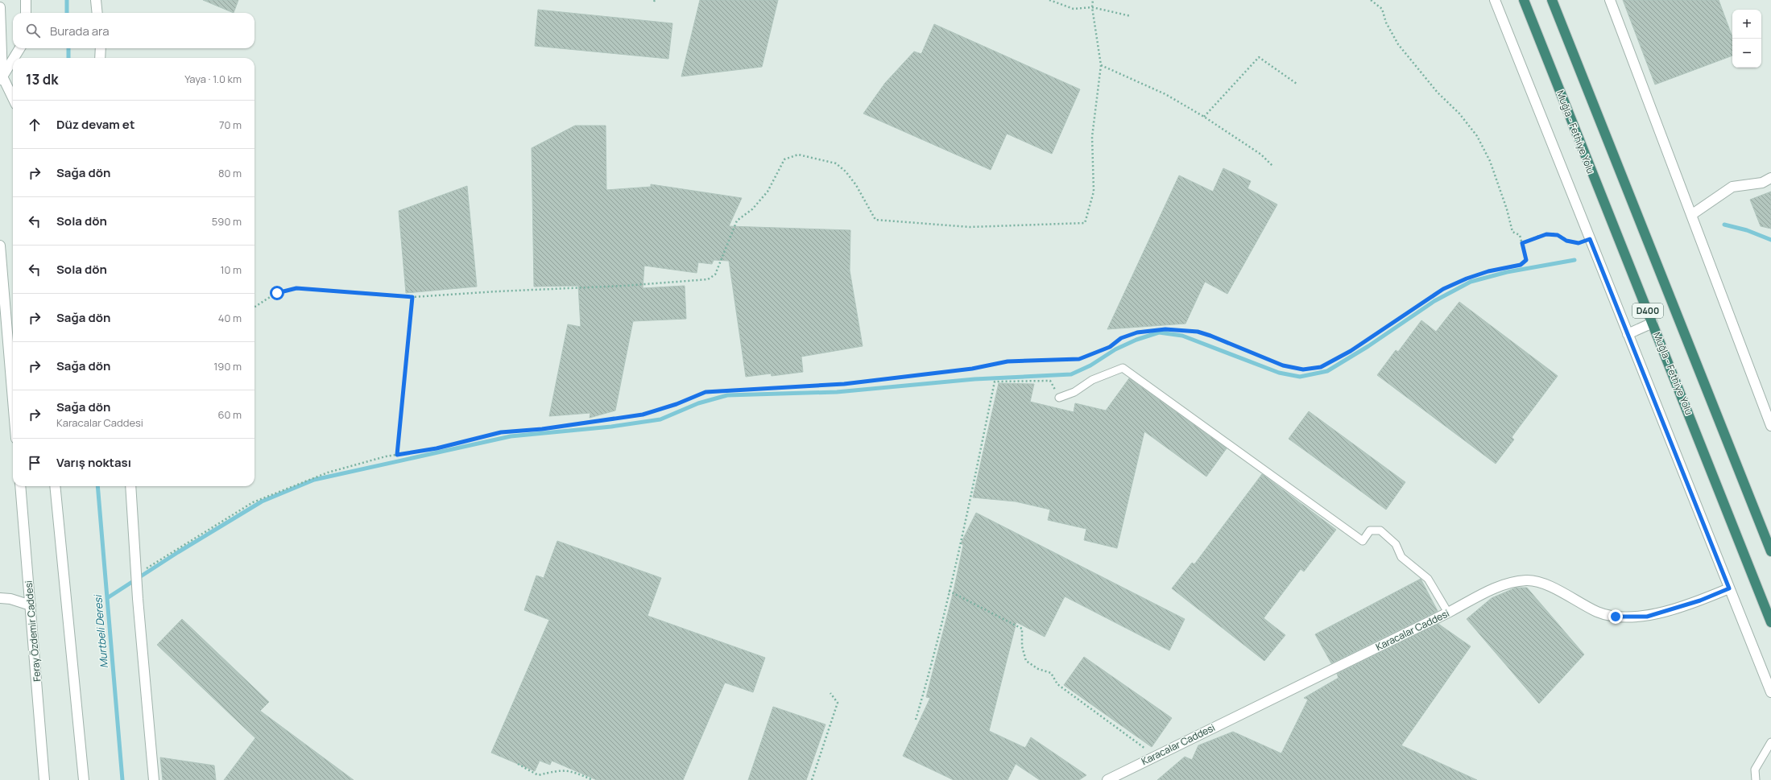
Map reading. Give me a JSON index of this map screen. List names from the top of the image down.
{
  "streets": {
    "highway": ["Muğla - Fethiye Yolu", "D400"],
    "street": ["Karacalar Caddesi", "Feray Özdemir Caddesi"]
  },
  "water": ["Murtbeli Deresi"],
  "page": {
    "map_buttons": ["+", "−"],
    "search": "Burada ara",
    "heading": ["13 dk", "Yaya · 1.0 km"],
    "list": [
      ["Düz devam et", "70 m"],
      ["Sağa dön", "80 m"],
      ["Sola dön", "590 m"],
      ["Sola dön", "10 m"],
      ["Sağa dön", "40 m"],
      ["Sağa dön", "190 m"],
      ["Sağa dön", "Karacalar Caddesi", "60 m"],
      "Varış noktası"
    ]
  }
}
